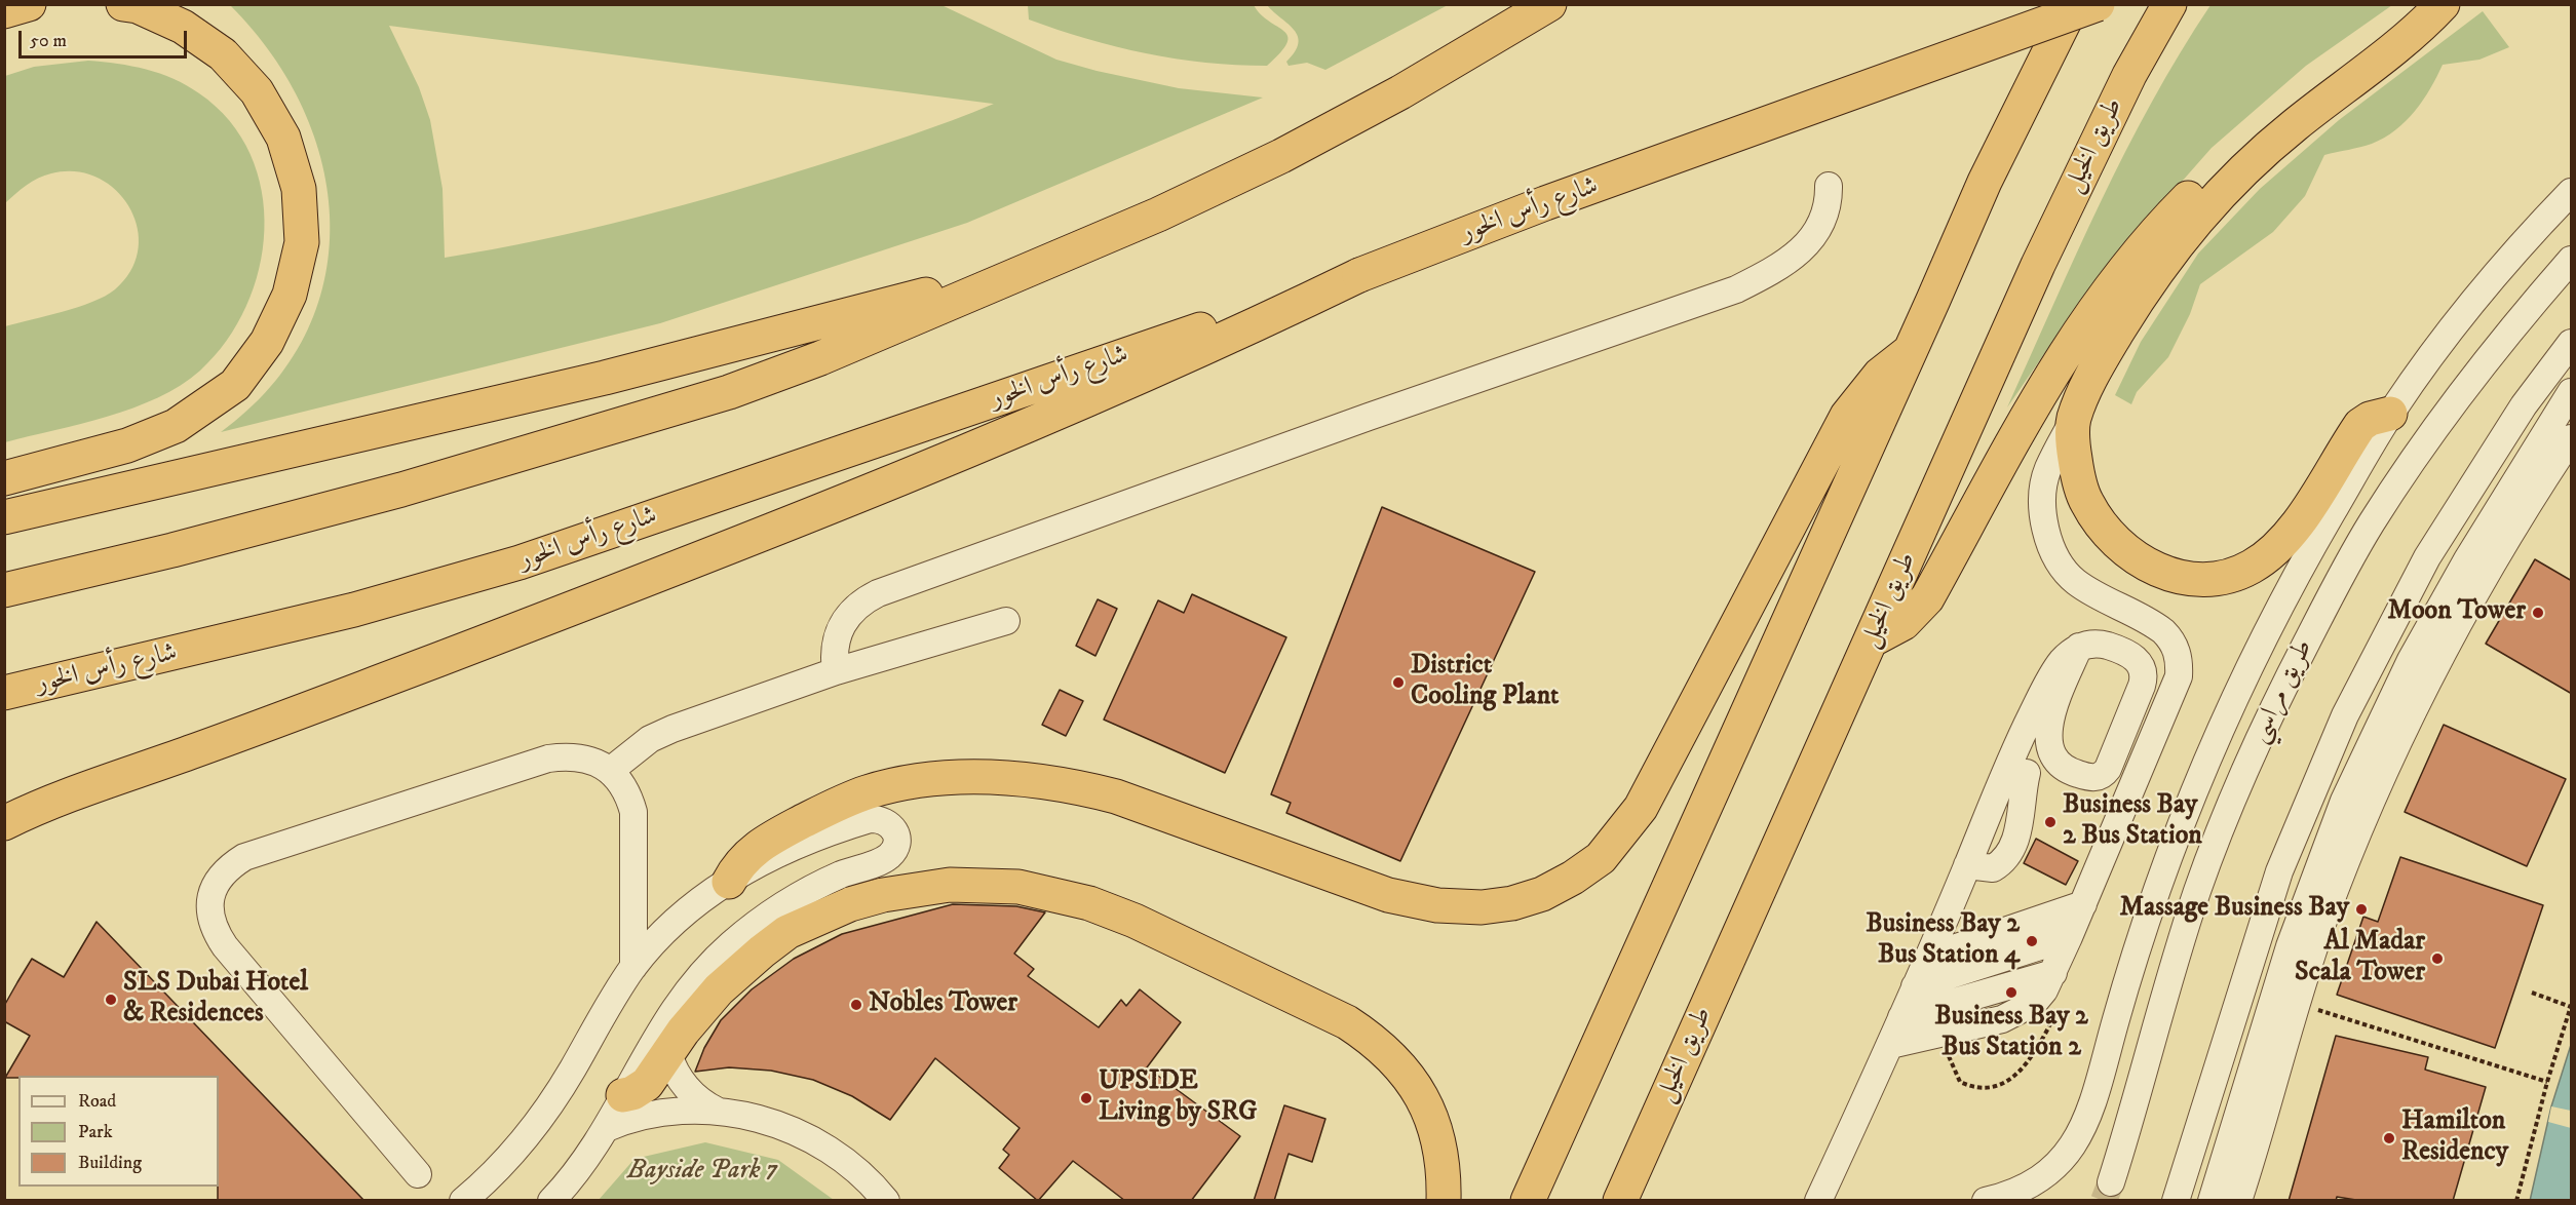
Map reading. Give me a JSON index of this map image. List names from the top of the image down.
{
  "streets": {
    "highway": ["طريق الخيل", "شارع رأس الخور"],
    "street": ["طريق مراسي"]
  },
  "parks": ["Bayside Park 7"],
  "places": [
    "Moon Tower",
    "District Cooling Plant",
    "Business Bay 2 Bus Station",
    "Massage Business Bay",
    "Business Bay 2 Bus Station 4",
    "Al Madar Scala Tower",
    "Business Bay 2 Bus Station 2",
    "SLS Dubai Hotel & Residences",
    "Nobles Tower",
    "UPSIDE Living by SRG",
    "Hamilton Residency"
  ],
  "legend": ["Road", "Park", "Building"],
  "scale_bar": "50 m"
}
